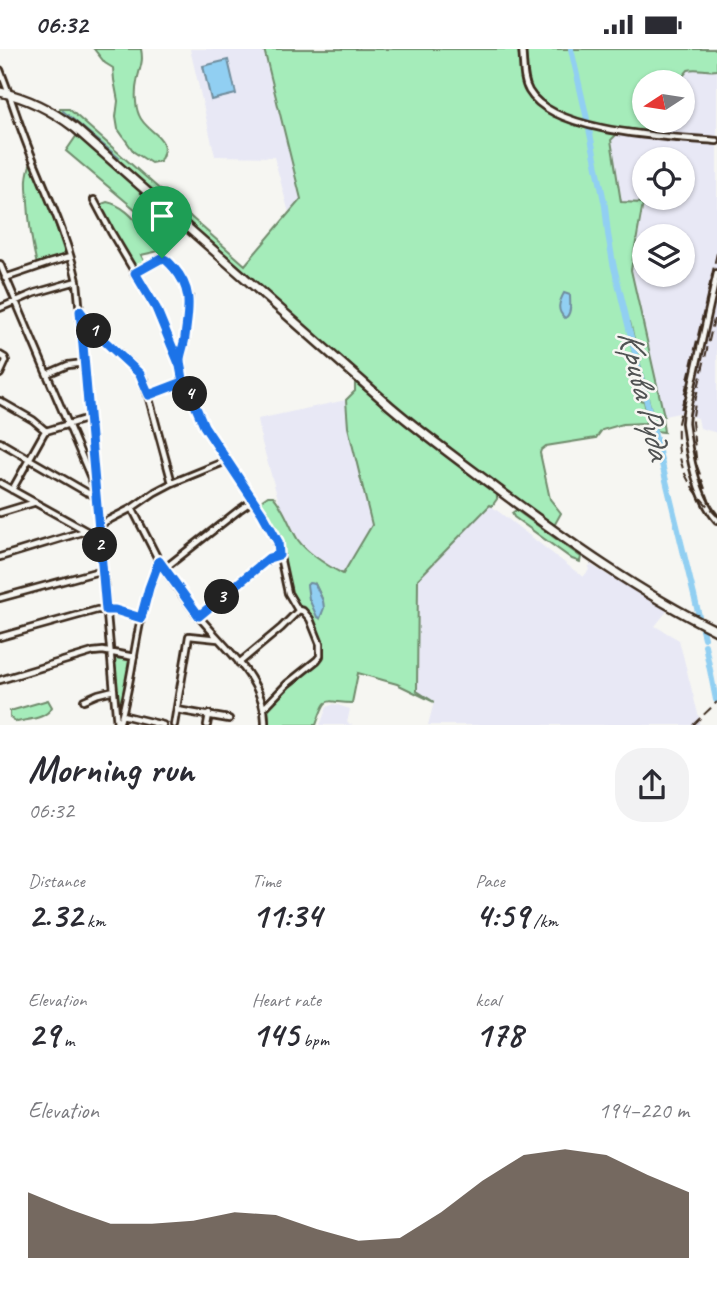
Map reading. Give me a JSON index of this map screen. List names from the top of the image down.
{
  "water": ["Крива Руда"],
  "north": "left",
  "page": {
    "status": "06:32",
    "pins": [
      "1",
      "4",
      "2",
      "3"
    ],
    "heading": ["Morning run", "06:32"],
    "stats": [
      ["Distance", "2.32 km"],
      ["Time", "11:34"],
      ["Pace", "4:59 /km"],
      ["Elevation", "29 m"],
      ["Heart rate", "145 bpm"],
      ["kcal", "178"]
    ],
    "chart": ["Elevation", "194–220 m"]
  }
}
